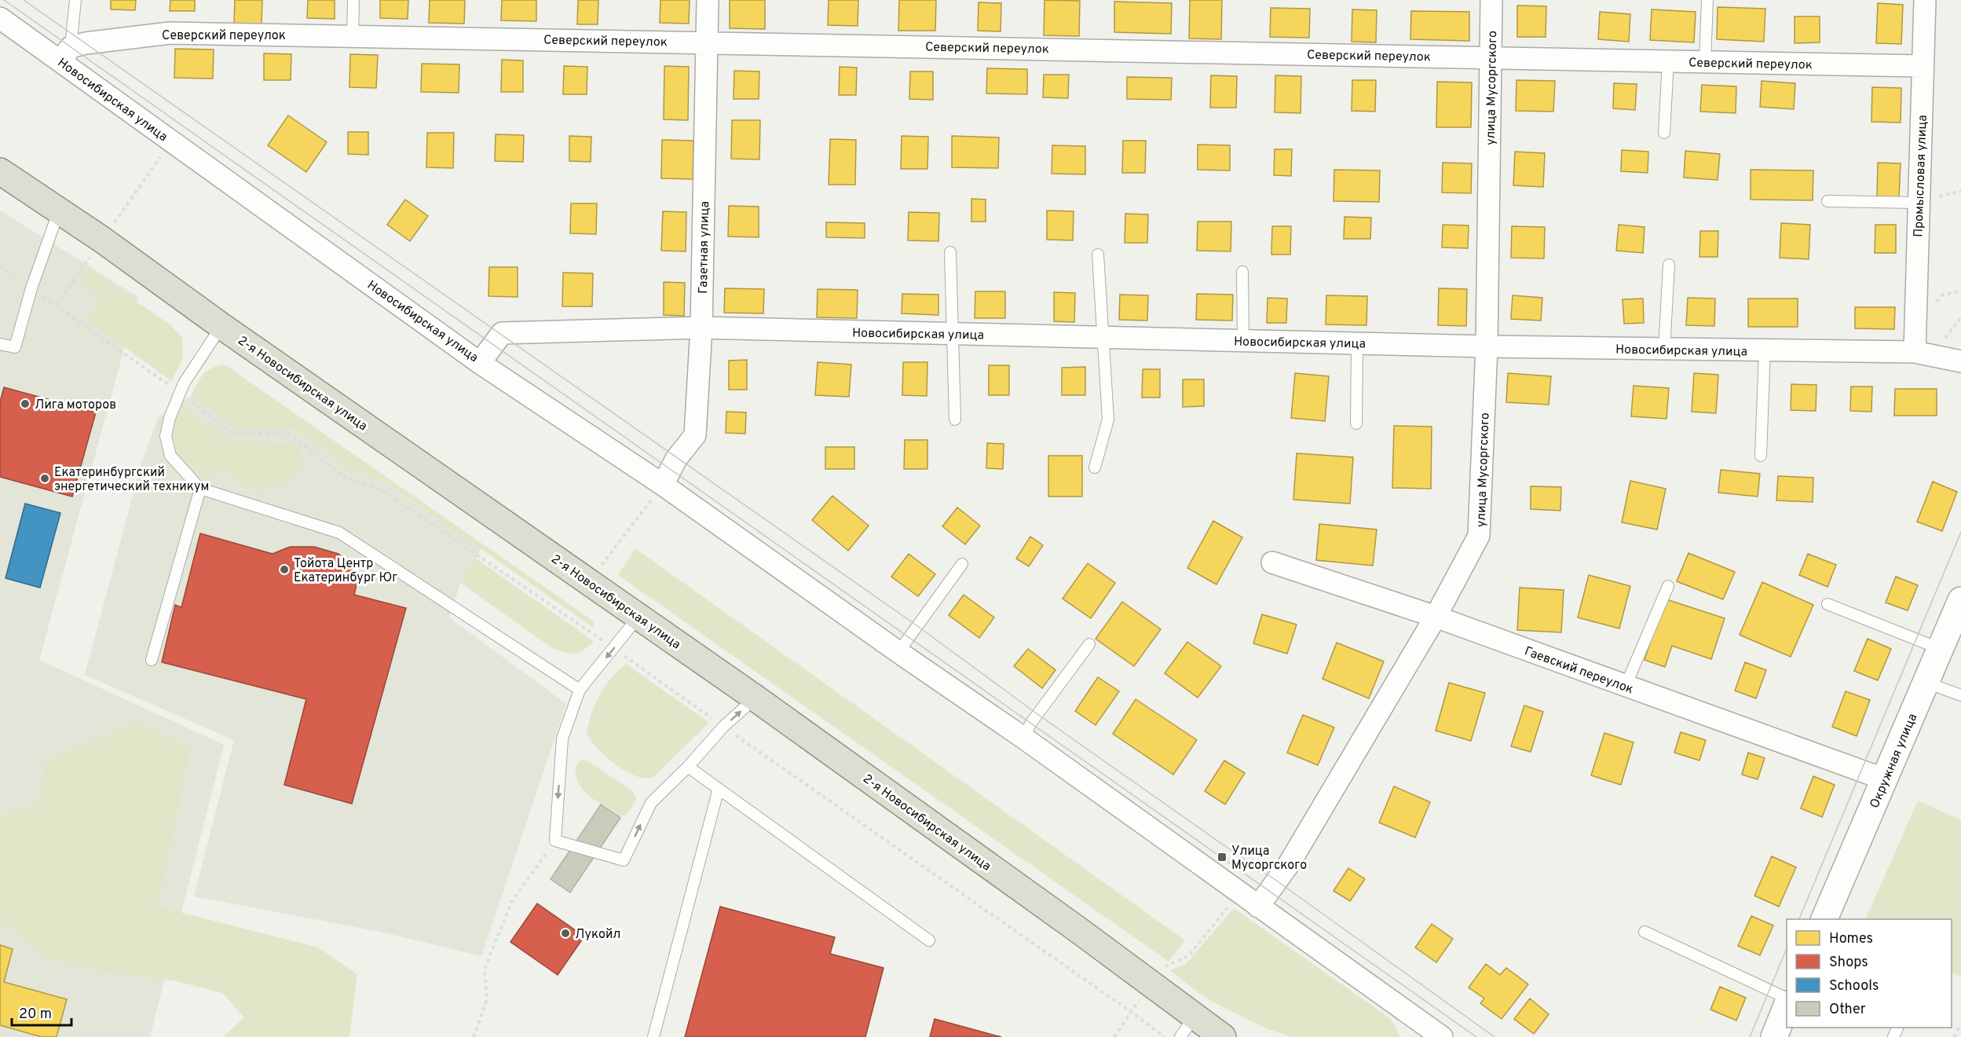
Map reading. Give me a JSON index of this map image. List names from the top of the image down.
{
  "streets": {
    "main road": ["2-я Новосибирская улица", "Окружная улица"],
    "street": [
      "Северский переулок",
      "улица Мусоргского",
      "Новосибирская улица",
      "Промысловая улица",
      "Газетная улица",
      "Гаевский переулок"
    ]
  },
  "crossings": [
    ["Северский переулок", "улица Мусоргского"],
    ["Северский переулок", "Новосибирская улица"],
    ["Северский переулок", "Промысловая улица"],
    ["Северский переулок", "Газетная улица"],
    ["улица Мусоргского", "Новосибирская улица"],
    ["улица Мусоргского", "Гаевский переулок"],
    ["Новосибирская улица", "Промысловая улица"],
    ["Новосибирская улица", "Газетная улица"],
    ["Гаевский переулок", "Окружная улица"]
  ],
  "places": {
    "other": [
      "Лига моторов",
      "Екатеринбургский энергетический техникум",
      "Тойота Центр Екатеринбург Юг",
      "Лукойл"
    ],
    "transit": ["Улица Мусоргского"]
  },
  "legend": [
    "Homes",
    "Shops",
    "Schools",
    "Other"
  ],
  "scale_bar": "20 m"
}
